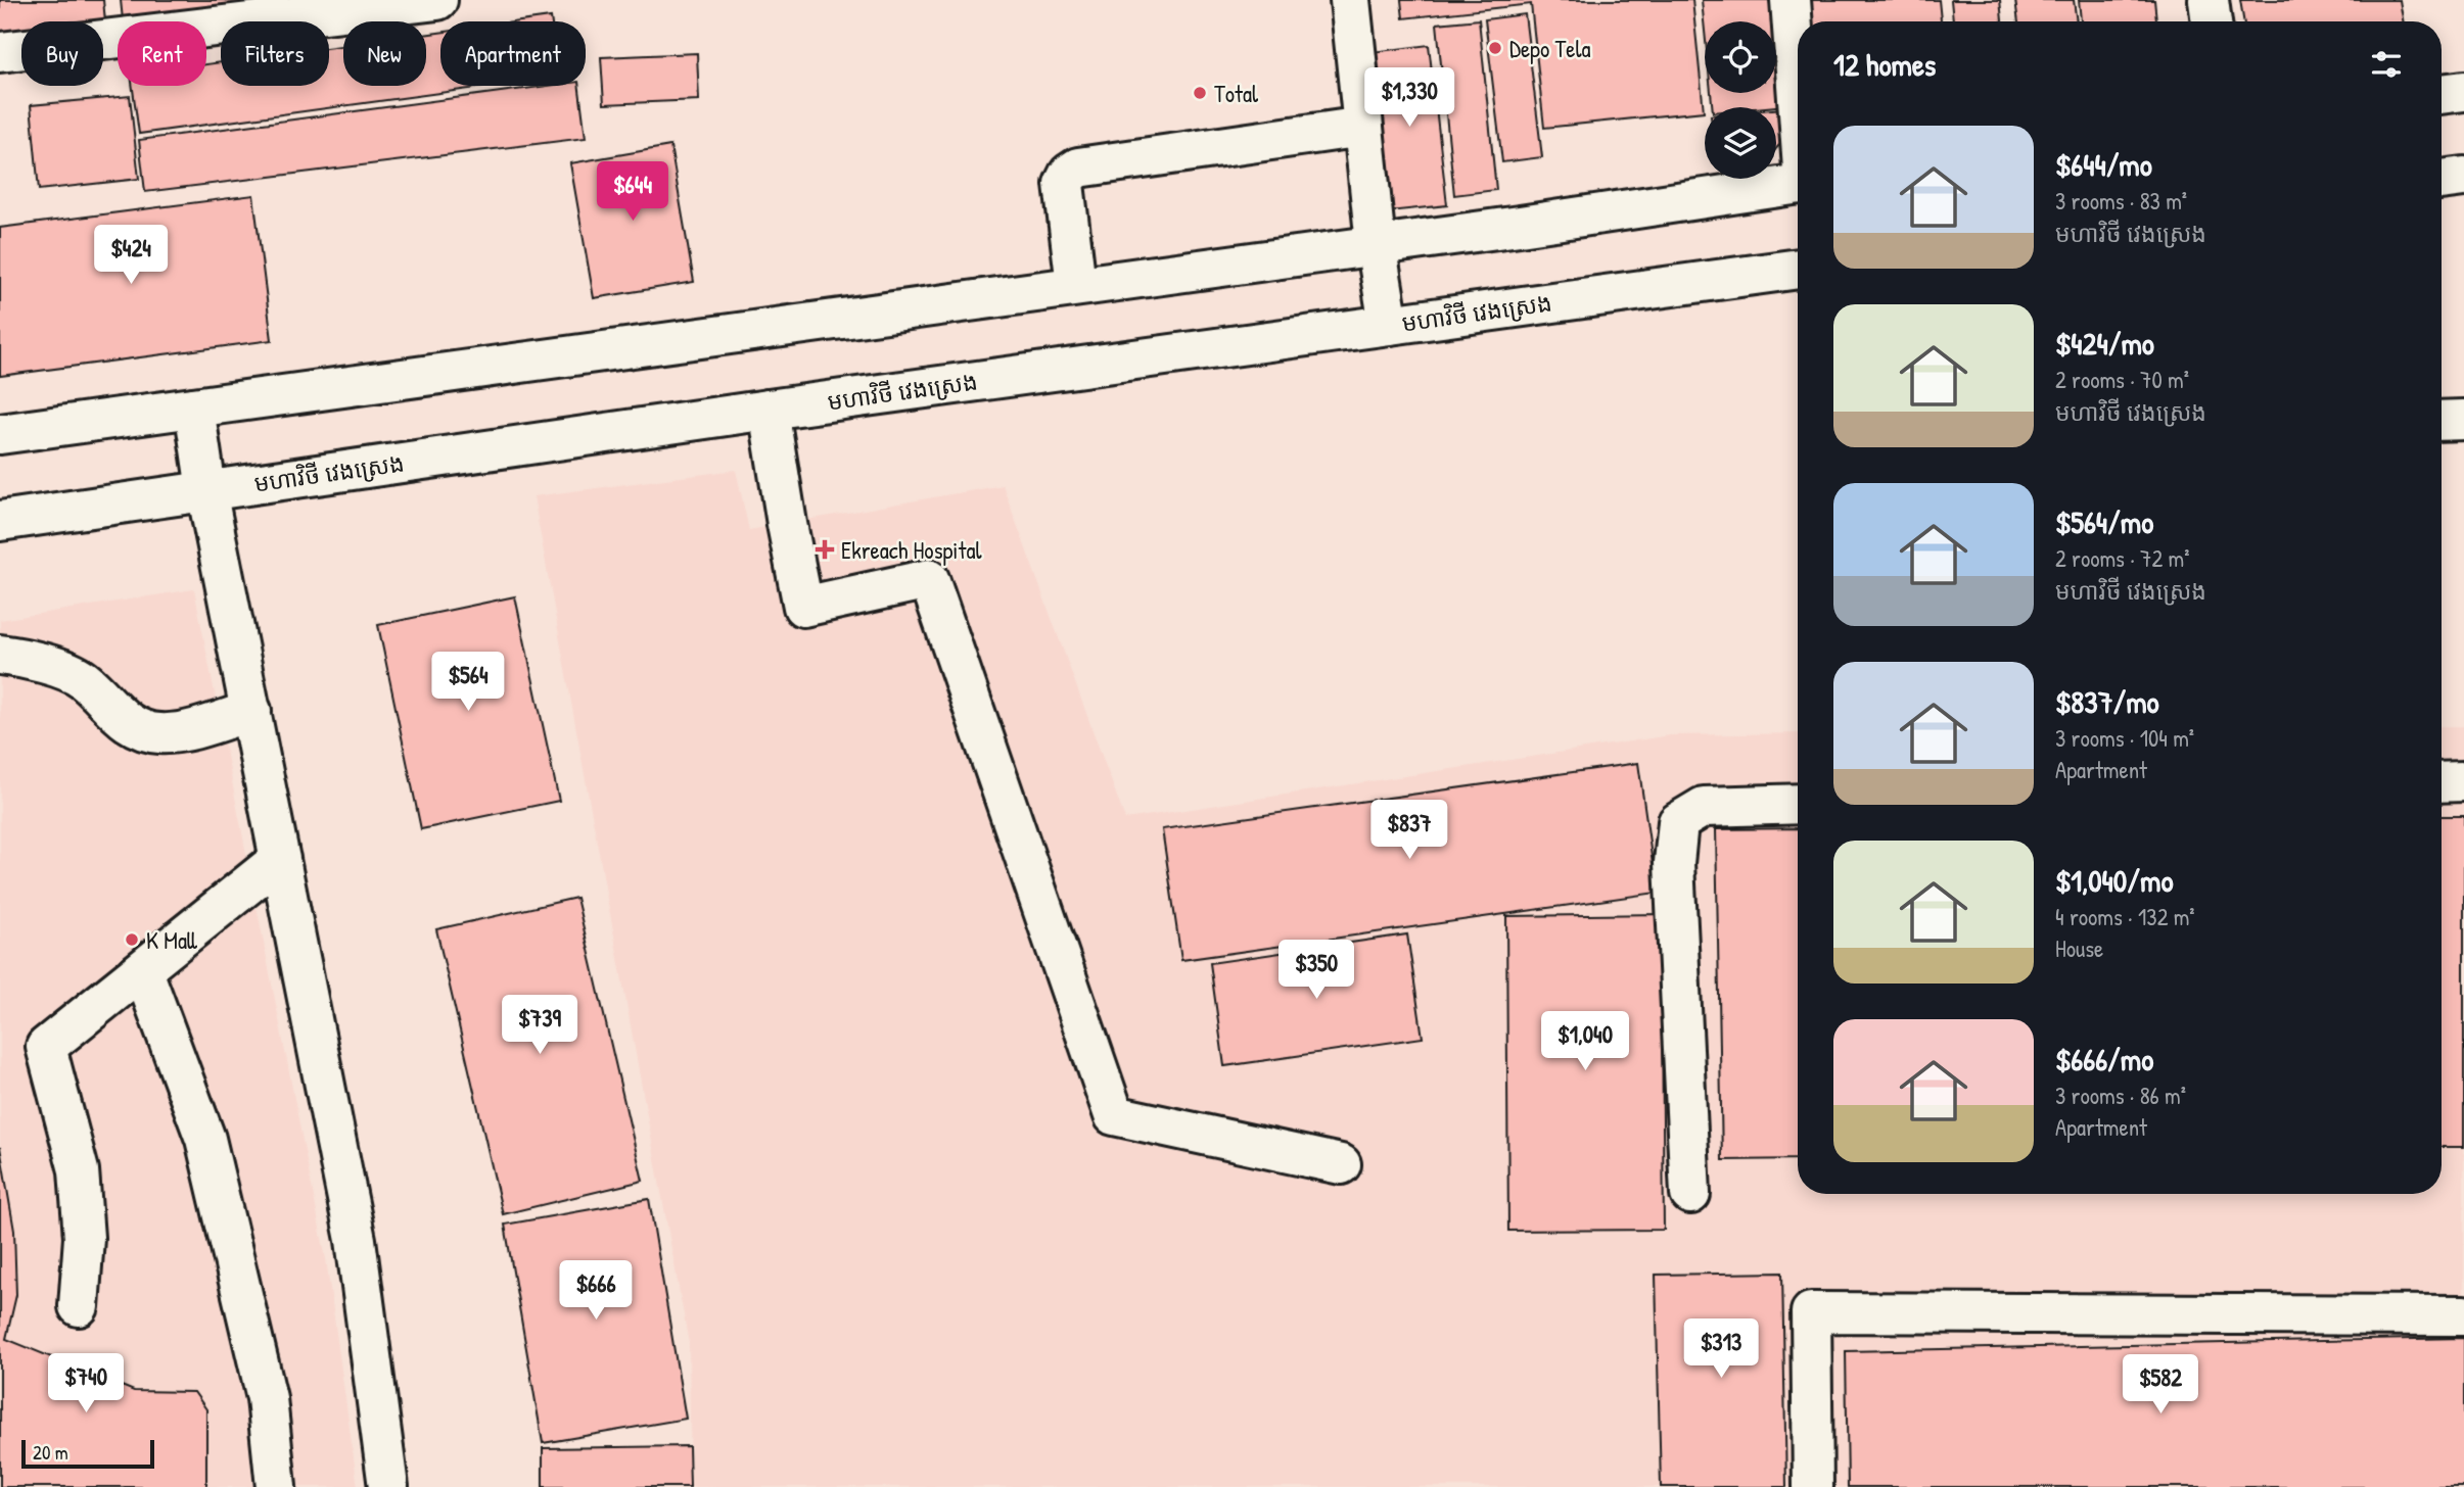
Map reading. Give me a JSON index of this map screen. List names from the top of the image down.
{
  "streets": {
    "main road": ["មហាវិថី វេងស្រេង"]
  },
  "places": {
    "other": ["Depo Tela", "Total", "K Mall"],
    "health": ["Ekreach Hospital"]
  },
  "scale_bar": "20 m",
  "page": {
    "chip": [
      "Buy",
      "Rent",
      "Filters",
      "New",
      "Apartment"
    ],
    "heading": "12 homes",
    "price": [
      "$1,330",
      "$644",
      "$424",
      "$564",
      "$837",
      "$350",
      "$739",
      "$1,040",
      "$666",
      "$313",
      "$740",
      "$582"
    ],
    "list": [
      {
        "name": "$644/mo",
        "note": "3 rooms · 83 m² · មហាវិថី វេងស្រេង"
      },
      {
        "name": "$424/mo",
        "note": "2 rooms · 70 m² · មហាវិថី វេងស្រេង"
      },
      {
        "name": "$564/mo",
        "note": "2 rooms · 72 m² · មហាវិថី វេងស្រេង"
      },
      {
        "name": "$837/mo",
        "note": "3 rooms · 104 m² · Apartment"
      },
      {
        "name": "$1,040/mo",
        "note": "4 rooms · 132 m² · House"
      },
      {
        "name": "$666/mo",
        "note": "3 rooms · 86 m² · Apartment"
      }
    ],
    "scale": "20 m"
  }
}
